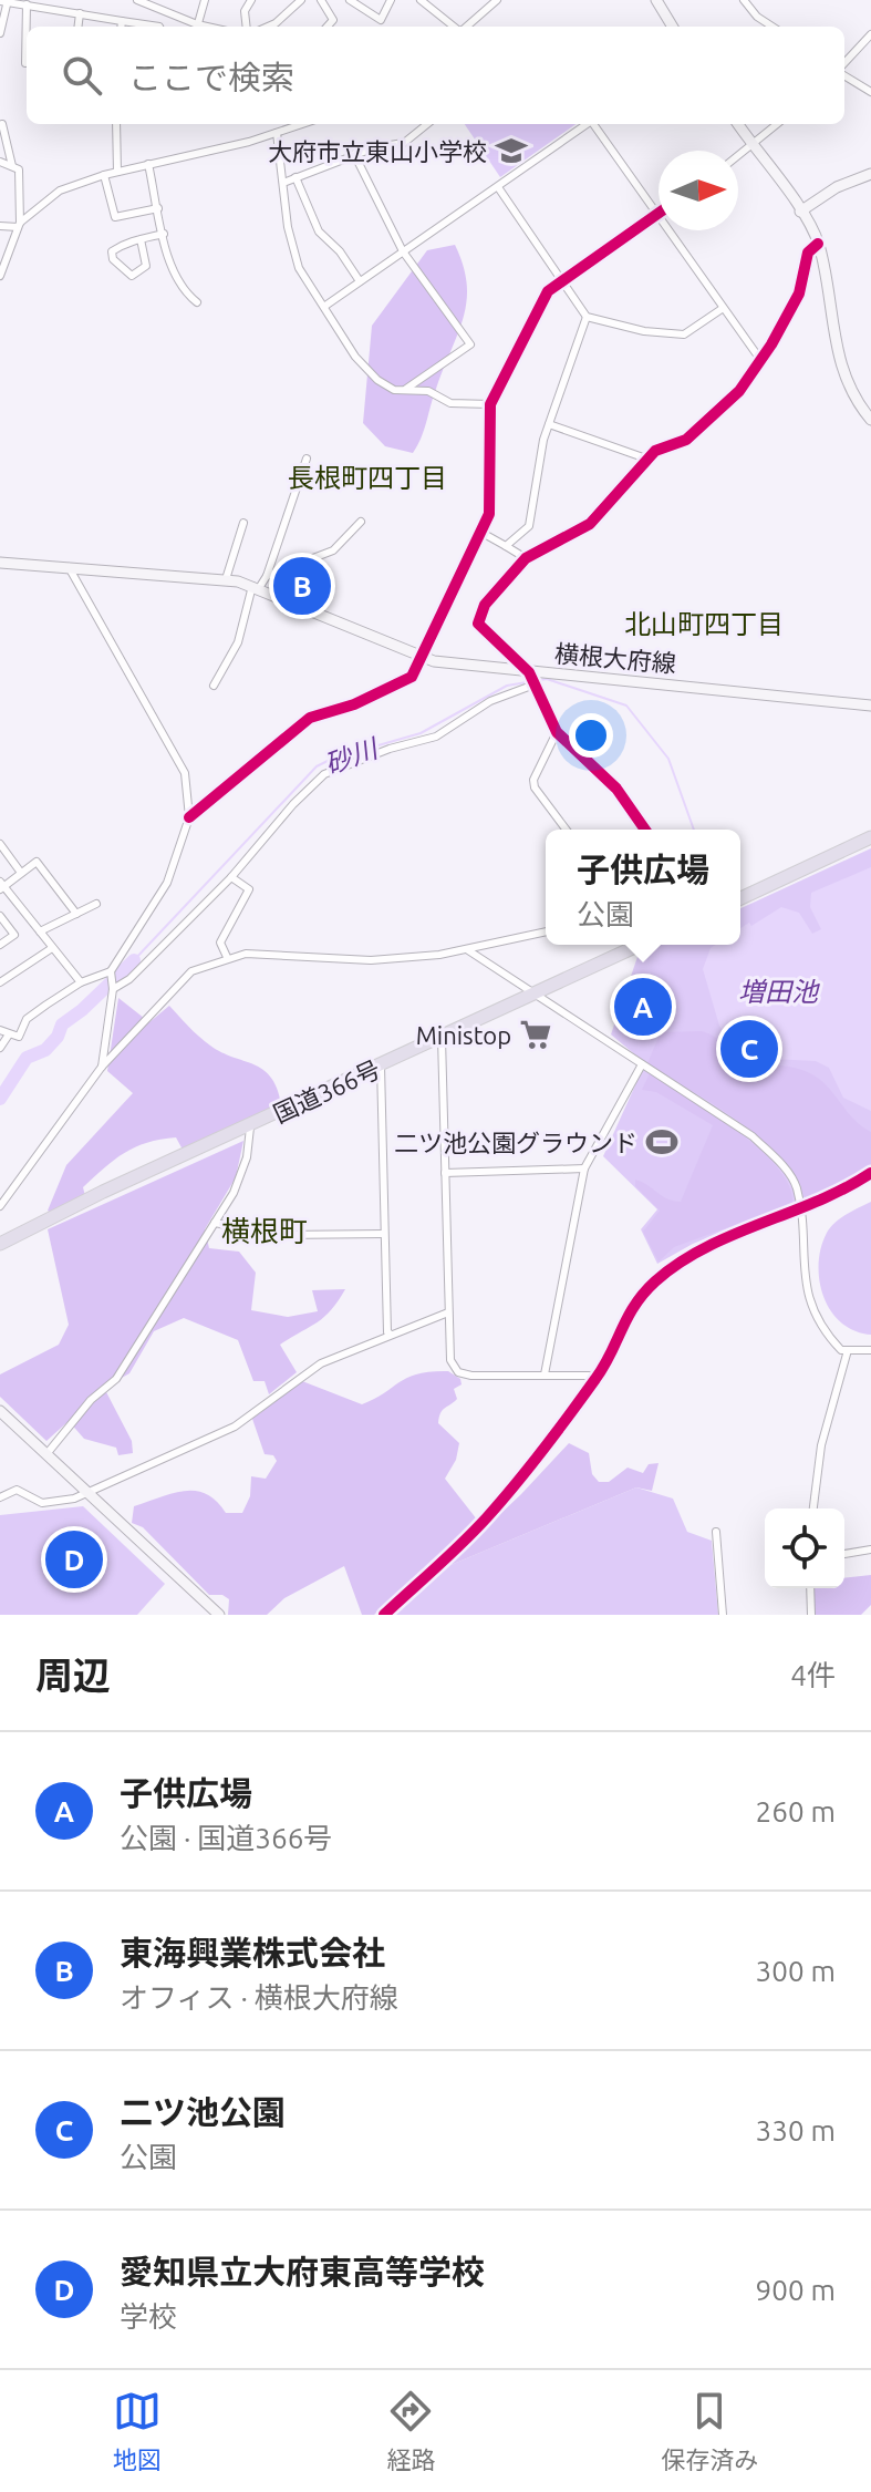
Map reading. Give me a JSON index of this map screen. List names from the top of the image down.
{
  "streets": {
    "highway": ["国道366号"],
    "main road": ["横根大府線"]
  },
  "districts": ["長根町四丁目", "北山町四丁目", "横根町"],
  "water": ["砂川", "増田池"],
  "places": {
    "school or university": ["大府市立東山小学校"],
    "supermarket": ["Ministop"],
    "sports": ["二ツ池公園グラウンド"]
  },
  "north": "right",
  "page": {
    "search": "ここで検索",
    "pins": [
      "B",
      "A",
      "C",
      "D"
    ],
    "popup": ["子供広場", "公園"],
    "heading": ["周辺", "4件"],
    "list": [
      {
        "mark": "A",
        "name": "子供広場",
        "note": "公園 · 国道366号",
        "value": "260 m"
      },
      {
        "mark": "B",
        "name": "東海興業株式会社",
        "note": "オフィス · 横根大府線",
        "value": "300 m"
      },
      {
        "mark": "C",
        "name": "二ツ池公園",
        "note": "公園",
        "value": "330 m"
      },
      {
        "mark": "D",
        "name": "愛知県立大府東高等学校",
        "note": "学校",
        "value": "900 m"
      }
    ],
    "nav": ["地図", "経路", "保存済み"]
  }
}
